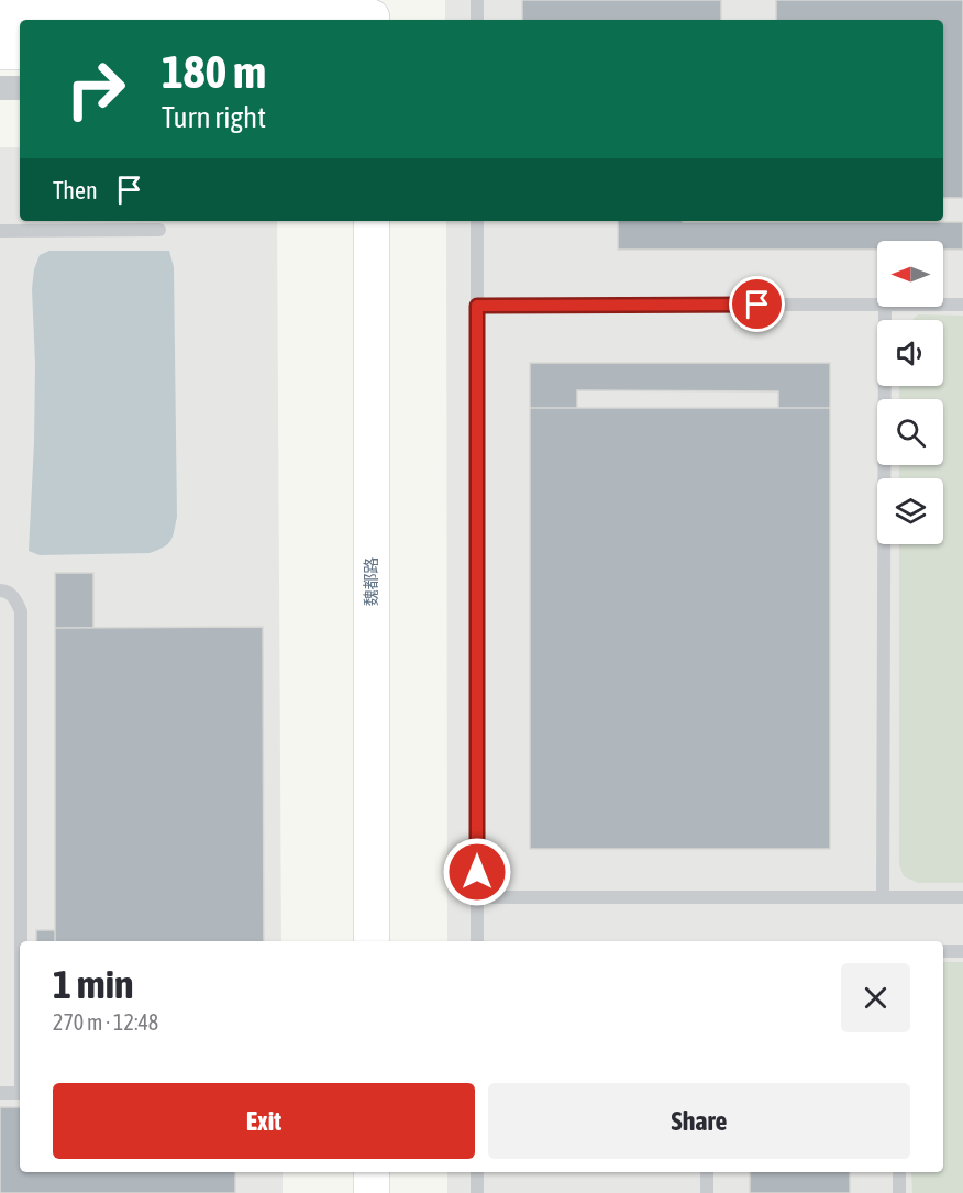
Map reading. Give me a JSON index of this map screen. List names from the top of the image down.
{
  "streets": {
    "main road": ["魏都路"]
  },
  "north": "left",
  "page": {
    "turn": ["180 m", "Turn right"],
    "then": "Then",
    "heading": ["1 min", "270 m · 12:48"],
    "buttons": ["Exit", "Share"]
  }
}
